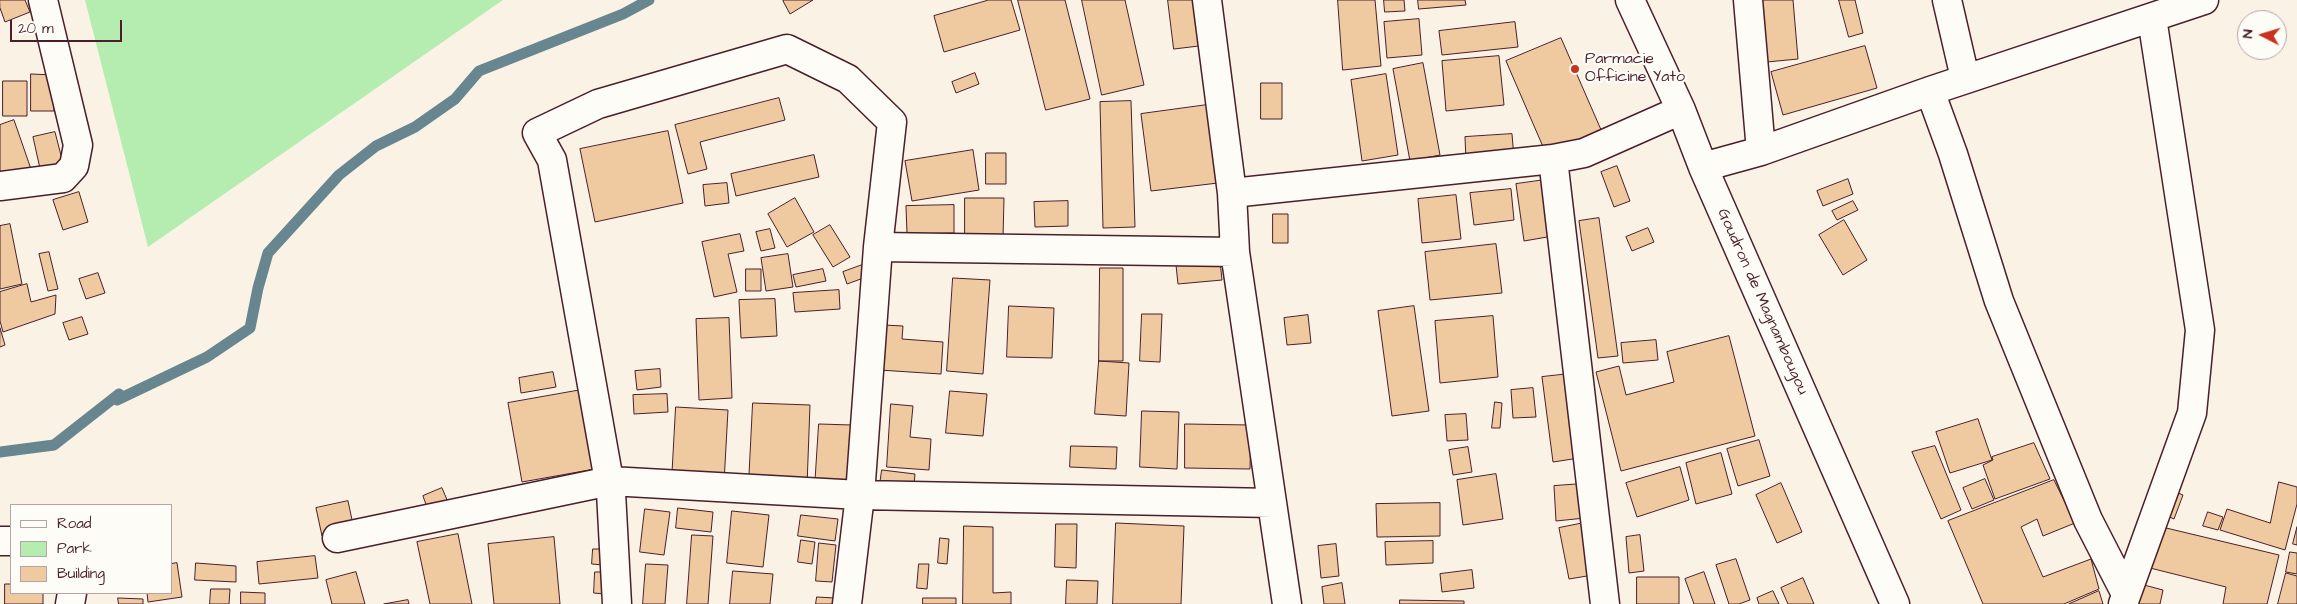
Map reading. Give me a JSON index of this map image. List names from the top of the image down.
{
  "streets": {
    "street": ["Goudron de Magnambougou"]
  },
  "places": ["Parmacie Officine Yato"],
  "legend": ["Road", "Park", "Building"],
  "scale_bar": "20 m",
  "north": "left"
}
